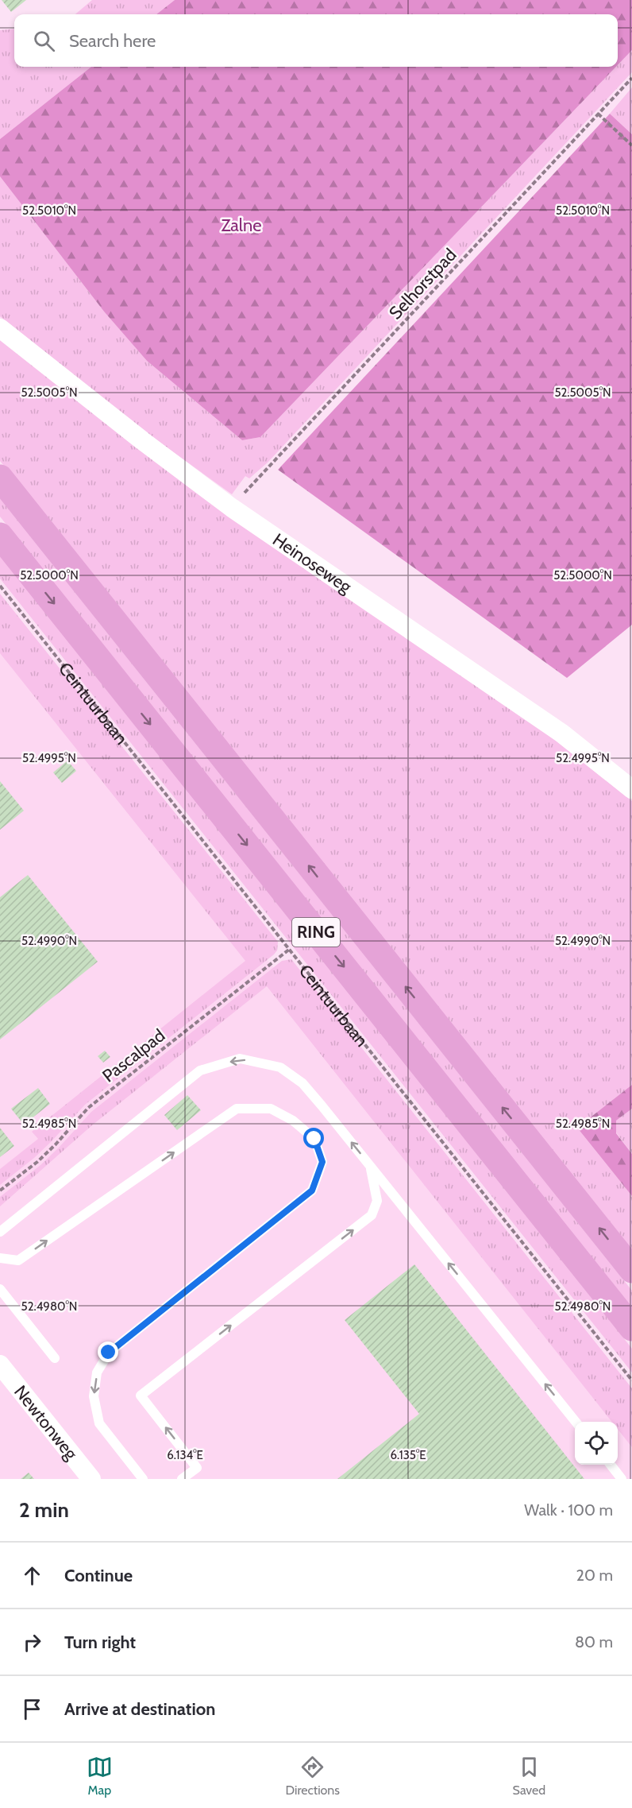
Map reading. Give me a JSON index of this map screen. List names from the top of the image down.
{
  "streets": {
    "main road": ["Ceintuurbaan", "RING"],
    "street": ["Heinoseweg", "Newtonweg"],
    "path": ["Selhorstpad", "Pascalpad"]
  },
  "crossings": [
    ["Selhorstpad", "Heinoseweg"],
    ["Ceintuurbaan", "Pascalpad"]
  ],
  "parks": ["Zalne"],
  "page": {
    "search": "Search here",
    "heading": ["2 min", "Walk · 100 m"],
    "list": [
      ["Continue", "20 m"],
      ["Turn right", "80 m"],
      "Arrive at destination"
    ],
    "nav": ["Map", "Directions", "Saved"]
  },
  "coordinates": [
    "52.5010°N",
    "52.5005°N",
    "52.5000°N",
    "52.4995°N",
    "52.4990°N",
    "52.4985°N",
    "52.4980°N",
    "6.134°E",
    "6.135°E"
  ]
}
